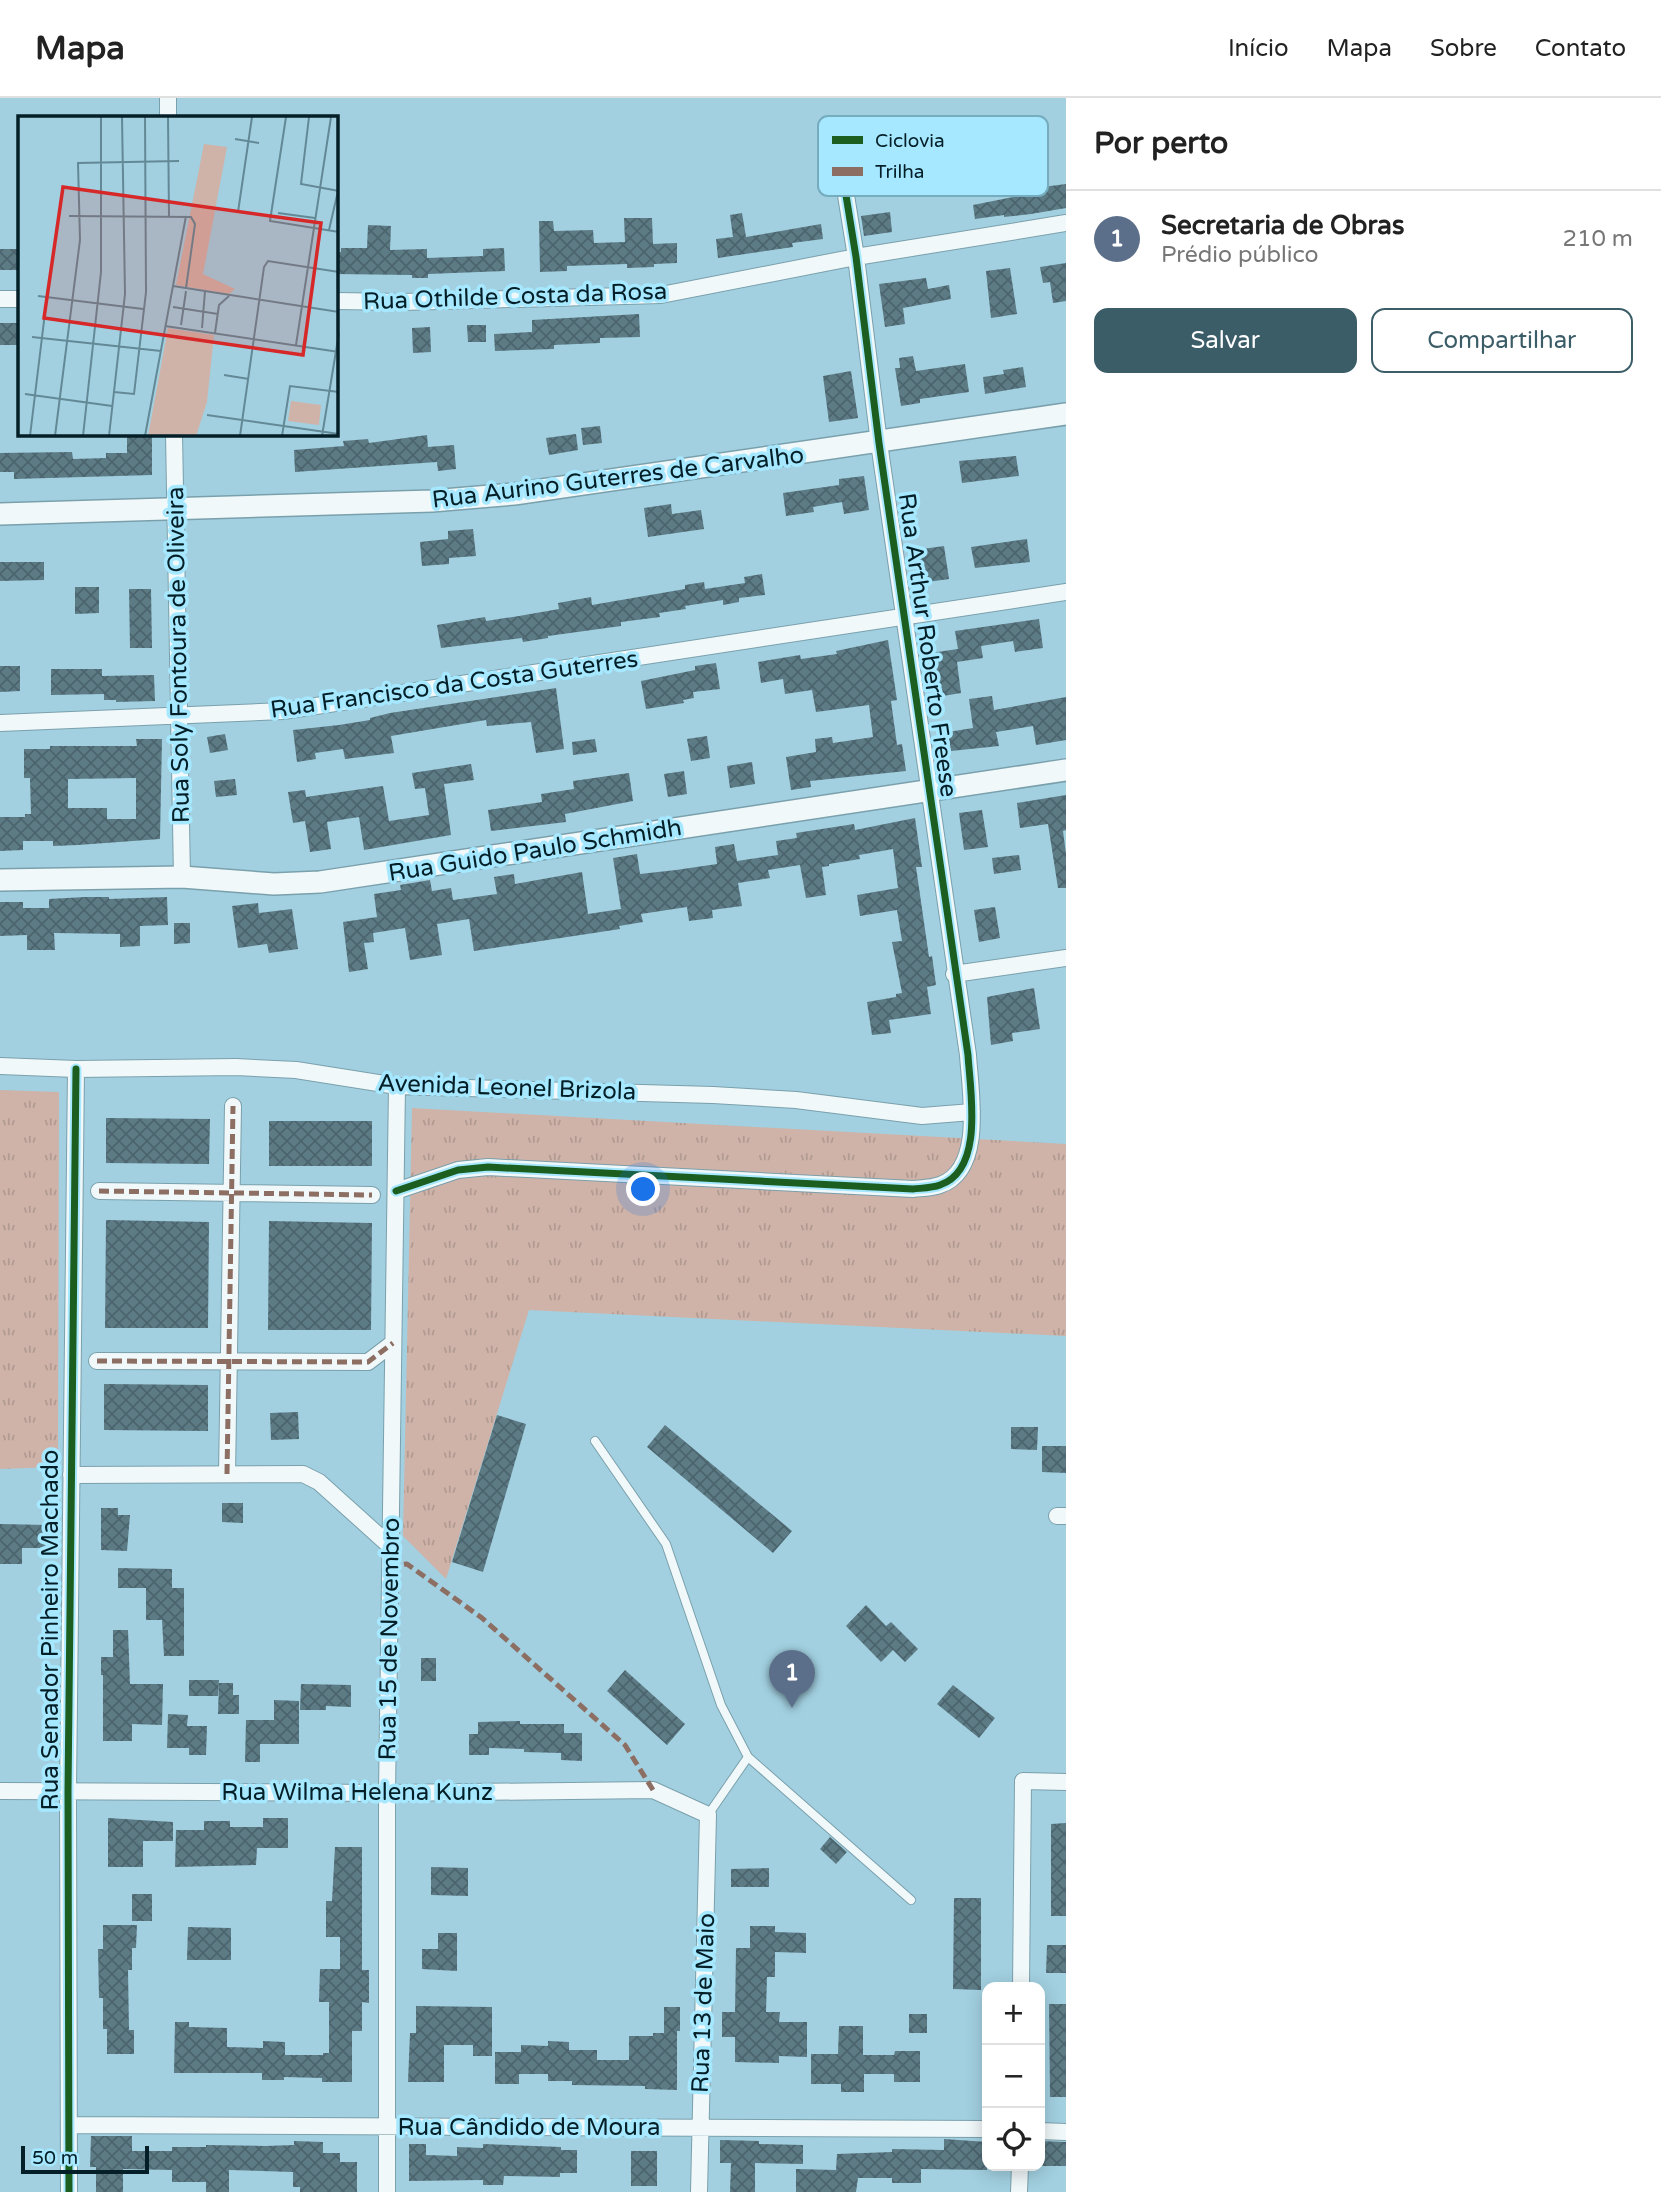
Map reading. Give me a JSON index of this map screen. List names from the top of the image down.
{
  "streets": {
    "street": [
      "Rua Othilde Costa da Rosa",
      "Rua Aurino Guterres de Carvalho",
      "Rua Arthur Roberto Freese",
      "Rua Soly Fontoura de Oliveira",
      "Rua Francisco da Costa Guterres",
      "Rua Guido Paulo Schmidh",
      "Avenida Leonel Brizola",
      "Rua Senador Pinheiro Machado",
      "Rua 15 de Novembro",
      "Rua Wilma Helena Kunz",
      "Rua 13 de Maio",
      "Rua Cândido de Moura"
    ]
  },
  "crossings": [
    ["Rua Othilde Costa da Rosa", "Rua Arthur Roberto Freese"],
    ["Rua Aurino Guterres de Carvalho", "Rua Arthur Roberto Freese"],
    ["Rua Aurino Guterres de Carvalho", "Rua Soly Fontoura de Oliveira"],
    ["Rua Arthur Roberto Freese", "Rua Francisco da Costa Guterres"],
    ["Rua Arthur Roberto Freese", "Rua Guido Paulo Schmidh"],
    ["Rua Arthur Roberto Freese", "Avenida Leonel Brizola"],
    ["Rua Arthur Roberto Freese", "Rua 15 de Novembro"],
    ["Rua Soly Fontoura de Oliveira", "Rua Francisco da Costa Guterres"],
    ["Rua Soly Fontoura de Oliveira", "Rua Guido Paulo Schmidh"],
    ["Avenida Leonel Brizola", "Rua Senador Pinheiro Machado"],
    ["Avenida Leonel Brizola", "Rua 15 de Novembro"],
    ["Rua Senador Pinheiro Machado", "Rua Wilma Helena Kunz"],
    ["Rua Senador Pinheiro Machado", "Rua Cândido de Moura"],
    ["Rua 15 de Novembro", "Rua Wilma Helena Kunz"],
    ["Rua 15 de Novembro", "Rua Cândido de Moura"],
    ["Rua Wilma Helena Kunz", "Rua 13 de Maio"],
    ["Rua 13 de Maio", "Rua Cândido de Moura"]
  ],
  "legend": ["Ciclovia", "Trilha"],
  "scale_bar": "50 m",
  "page": {
    "header": "Mapa",
    "nav": [
      "Início",
      "Mapa",
      "Sobre",
      "Contato"
    ],
    "heading": "Por perto",
    "list": [
      {
        "mark": "1",
        "name": "Secretaria de Obras",
        "note": "Prédio público",
        "value": "210 m"
      }
    ],
    "buttons": ["Salvar", "Compartilhar"],
    "pins": "1",
    "map_buttons": ["+", "−"],
    "scale": "50 m"
  }
}
